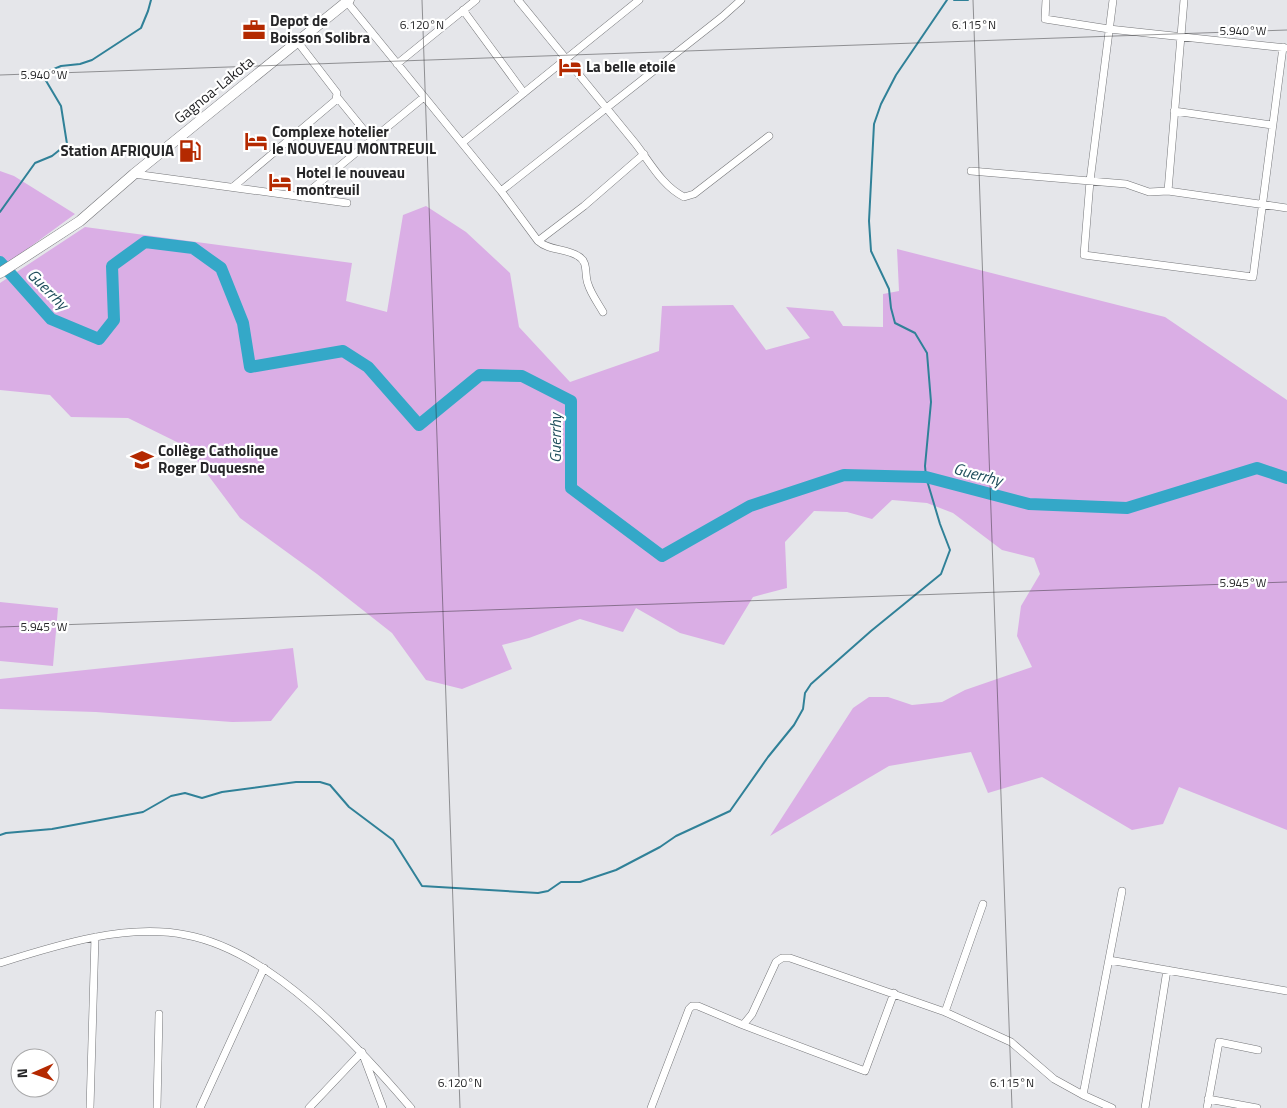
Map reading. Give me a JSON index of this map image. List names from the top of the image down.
{
  "streets": {
    "main road": ["Gagnoa-Lakota"]
  },
  "water": ["Guerrhy"],
  "places": {
    "office": ["Depot de Boisson Solibra"],
    "hotel": ["La belle etoile", "Complexe hotelier le NOUVEAU MONTREUIL", "Hotel le nouveau montreuil"],
    "fuel station": ["Station AFRIQUIA"],
    "school or university": ["Collège Catholique Roger Duquesne"]
  },
  "north": "left",
  "coordinates": [
    "6.120°N",
    "6.115°N",
    "5.940°W",
    "5.945°W"
  ]
}
